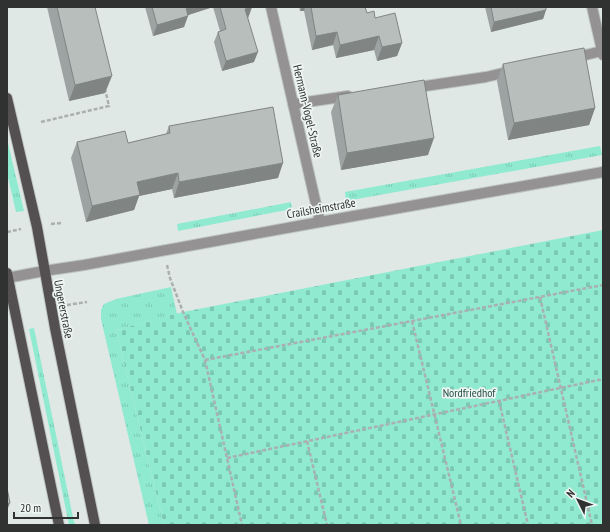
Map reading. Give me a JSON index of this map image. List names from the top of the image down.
{
  "streets": {
    "main road": ["Ungererstraße"],
    "street": ["Hermann-Vogel-Straße", "Crailsheimstraße"]
  },
  "crossings": [
    ["Hermann-Vogel-Straße", "Crailsheimstraße"],
    ["Crailsheimstraße", "Ungererstraße"]
  ],
  "parks": ["Nordfriedhof"],
  "scale_bar": "20 m",
  "north": "top left"
}
